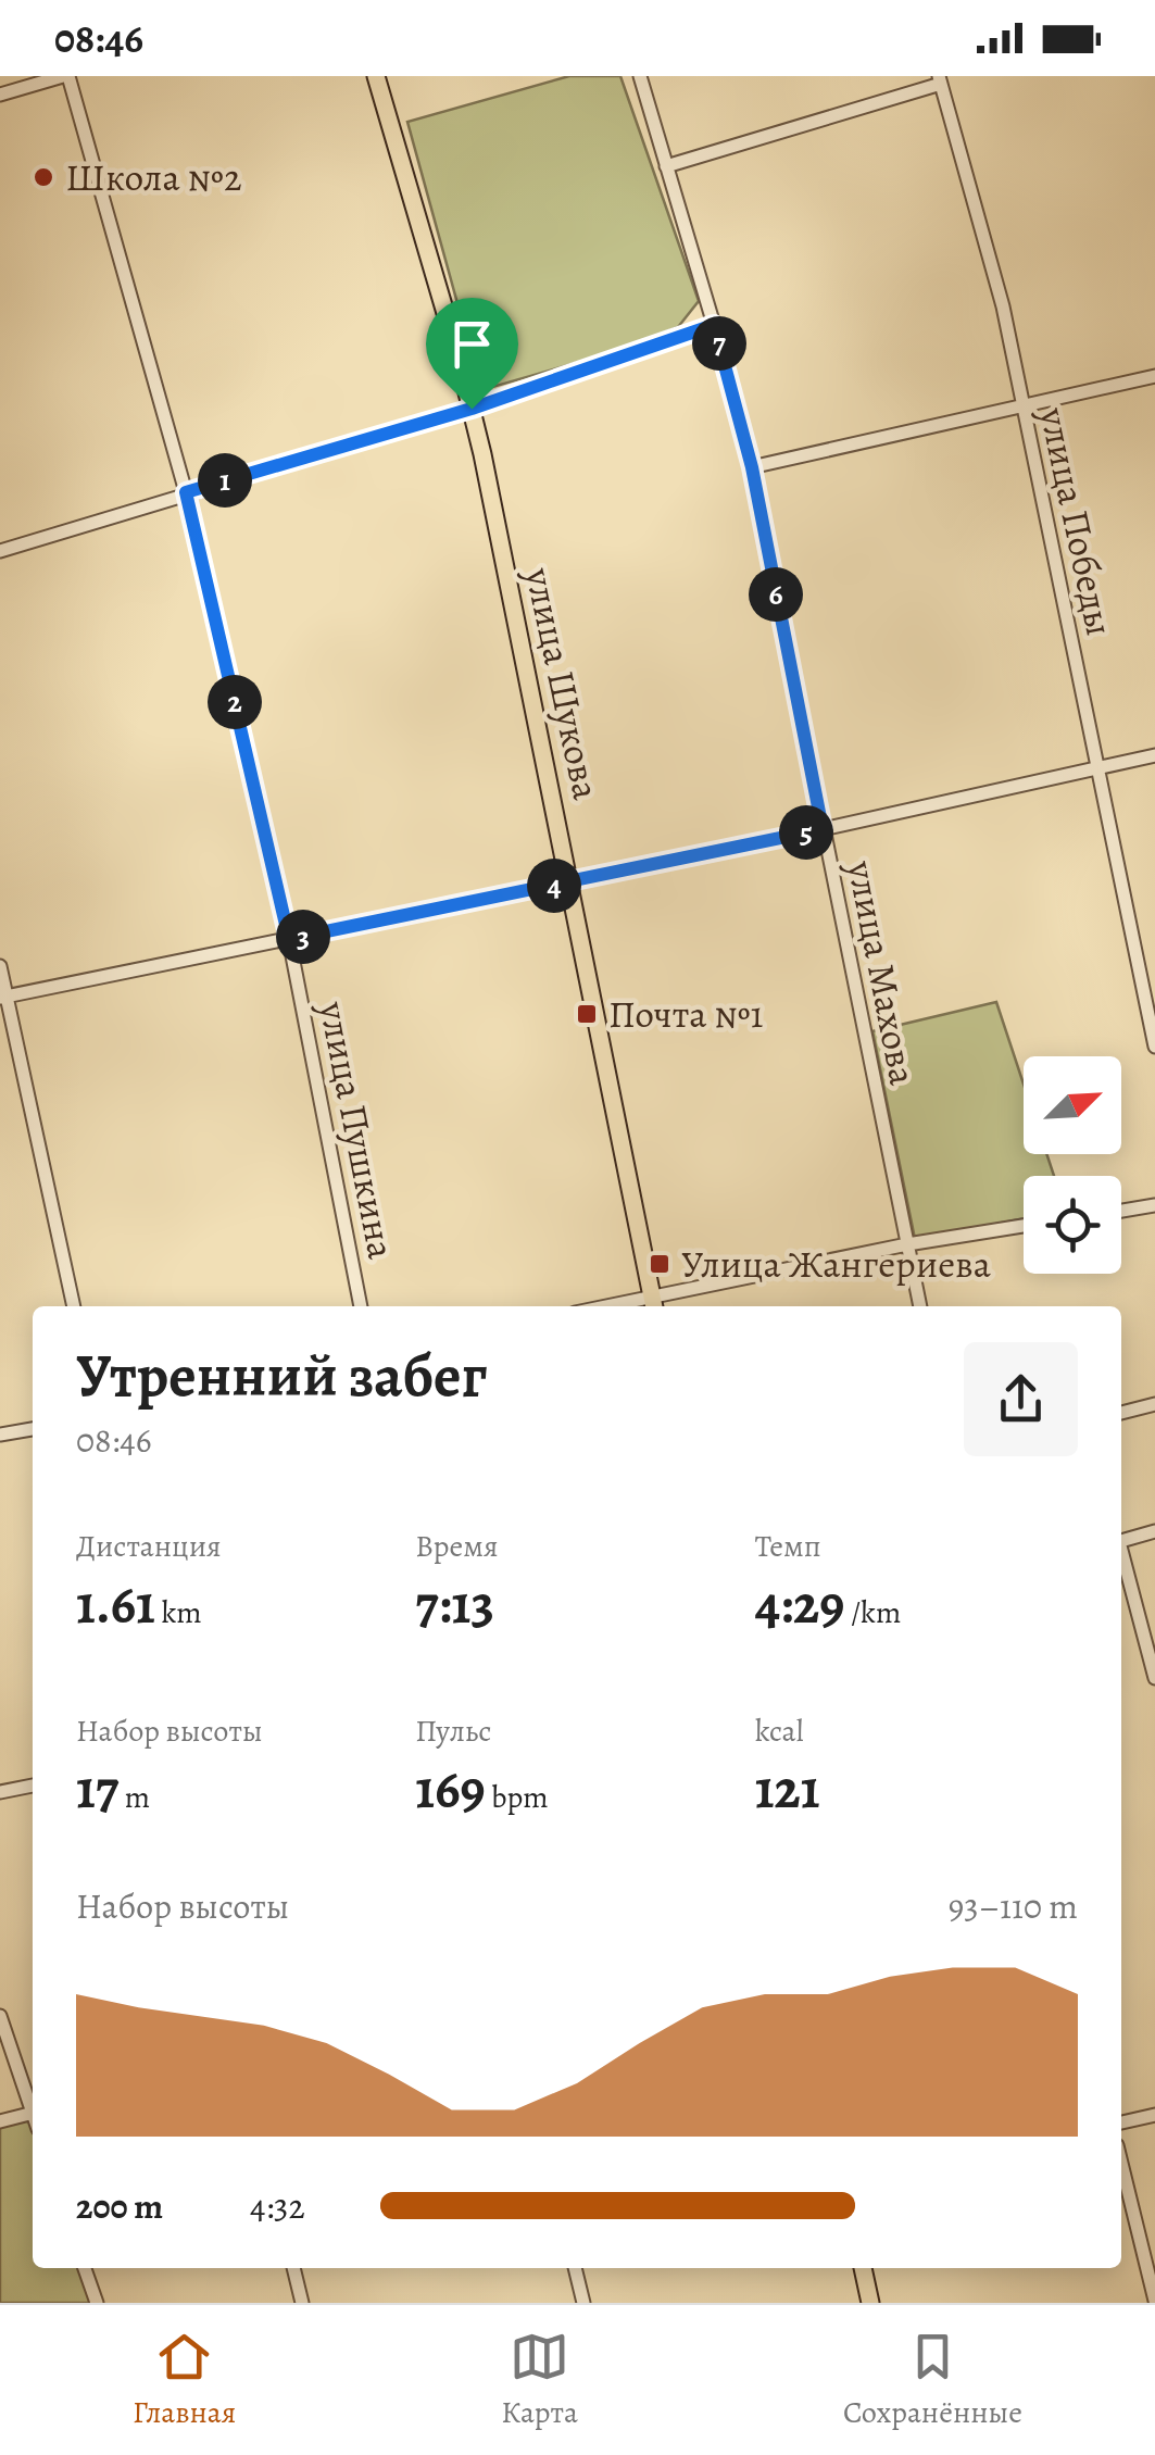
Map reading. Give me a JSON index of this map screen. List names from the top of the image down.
{
  "streets": {
    "main road": ["улица Шукова"],
    "street": ["улица Победы", "улица Махова", "улица Пушкина"]
  },
  "places": {
    "other": ["Школа №2"],
    "transit": ["Почта №1", "Улица Жангериева"]
  },
  "north": "top right",
  "page": {
    "status": "08:46",
    "pins": [
      "7",
      "1",
      "6",
      "2",
      "5",
      "4",
      "3"
    ],
    "heading": ["Утренний забег", "08:46"],
    "stats": [
      ["Дистанция", "1.61 km"],
      ["Время", "7:13"],
      ["Темп", "4:29 /km"],
      ["Набор высоты", "17 m"],
      ["Пульс", "169 bpm"],
      ["kcal", "121"]
    ],
    "chart": ["Набор высоты", "93–110 m"],
    "list": [
      {
        "name": "200 m",
        "note": "4:32"
      }
    ],
    "tabs": ["Главная", "Карта", "Сохранённые"]
  }
}
